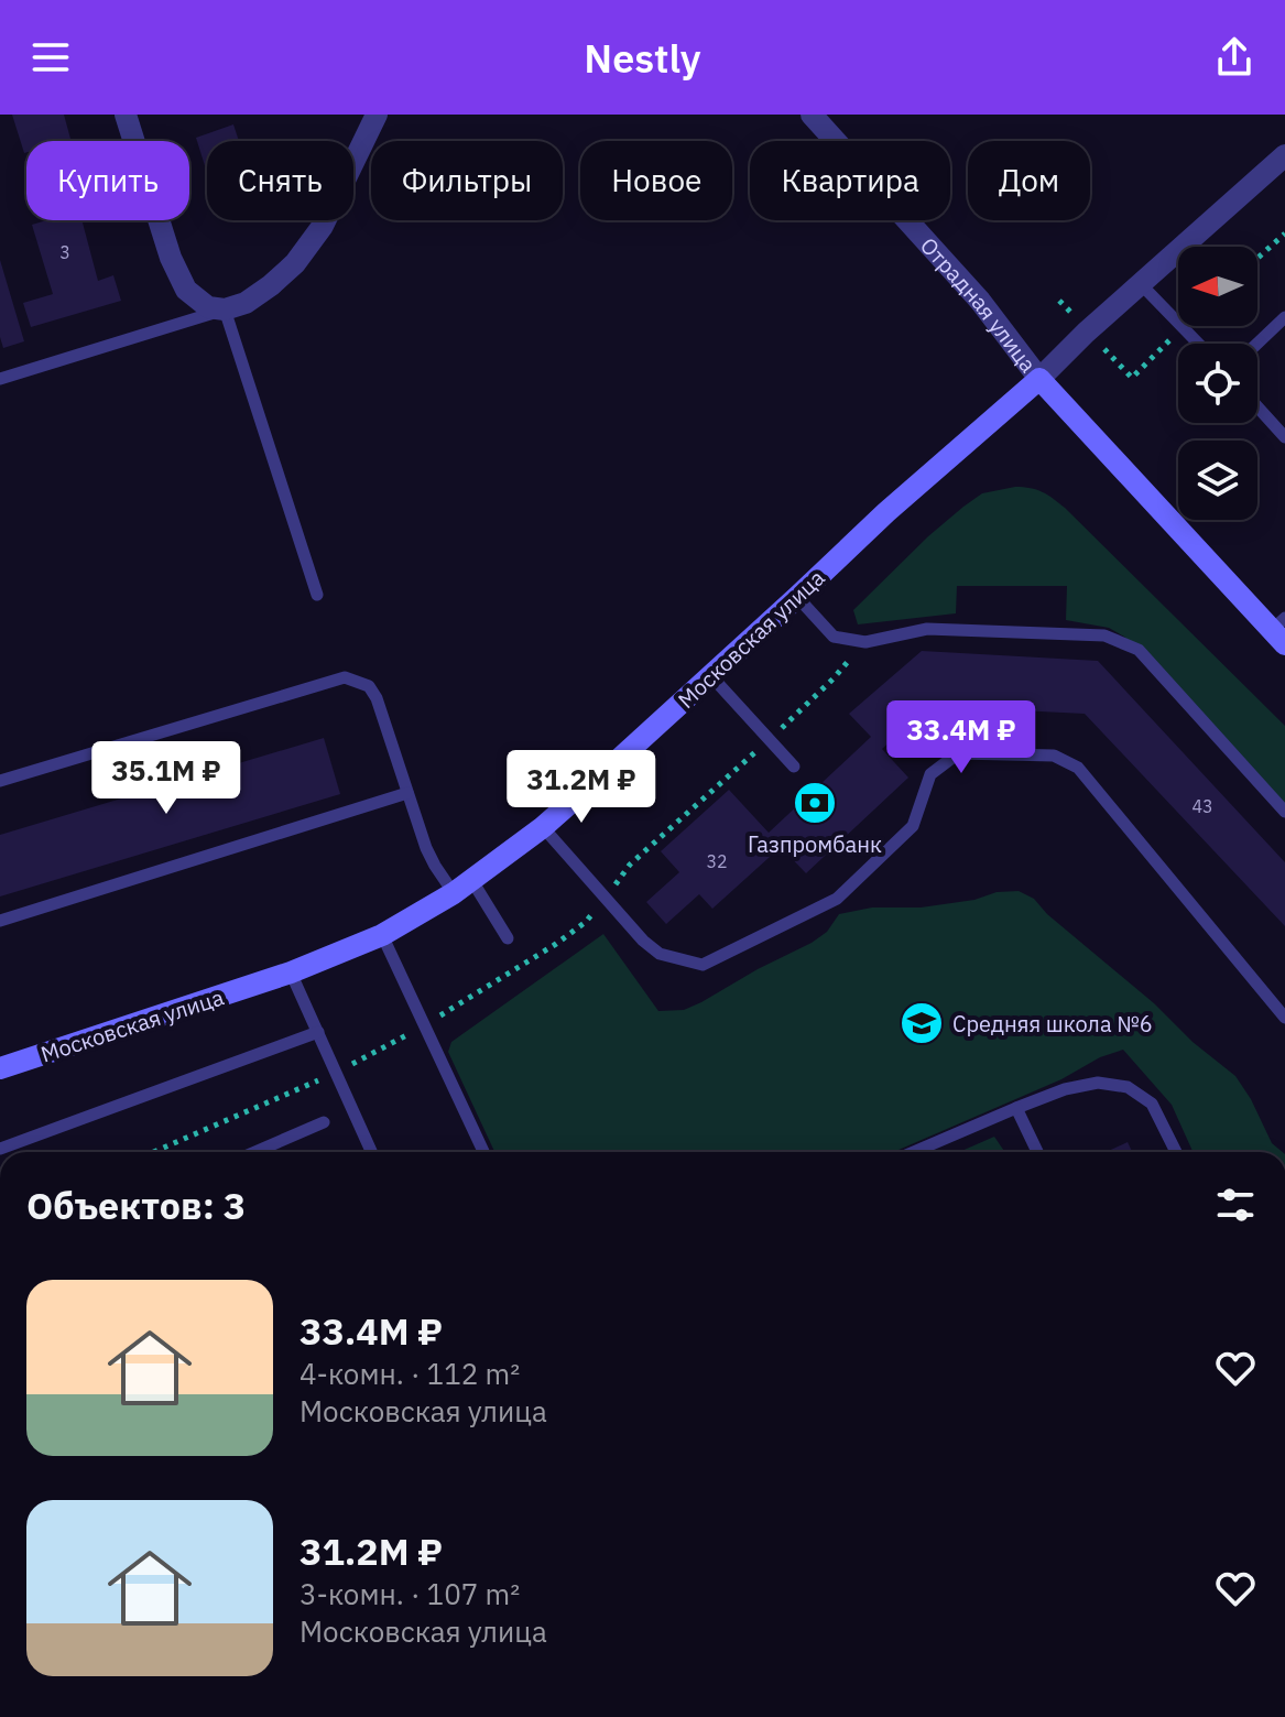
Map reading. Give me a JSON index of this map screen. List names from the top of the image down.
{
  "streets": {
    "main road": ["Московская улица"],
    "street": ["Отрадная улица"]
  },
  "crossings": [
    ["Отрадная улица", "Московская улица"]
  ],
  "places": {
    "bank": ["Газпромбанк"],
    "school or university": ["Средняя школа №6"]
  },
  "house_numbers": ["3", "43", "32"],
  "north": "left",
  "page": {
    "header": "Nestly",
    "chip": [
      "Купить",
      "Снять",
      "Фильтры",
      "Новое",
      "Квартира",
      "Дом"
    ],
    "price": ["33.4M ₽", "35.1M ₽", "31.2M ₽"],
    "heading": "Объектов: 3",
    "list": [
      {
        "name": "33.4M ₽",
        "note": "4-комн. · 112 m² · Московская улица"
      },
      {
        "name": "31.2M ₽",
        "note": "3-комн. · 107 m² · Московская улица"
      }
    ]
  }
}
